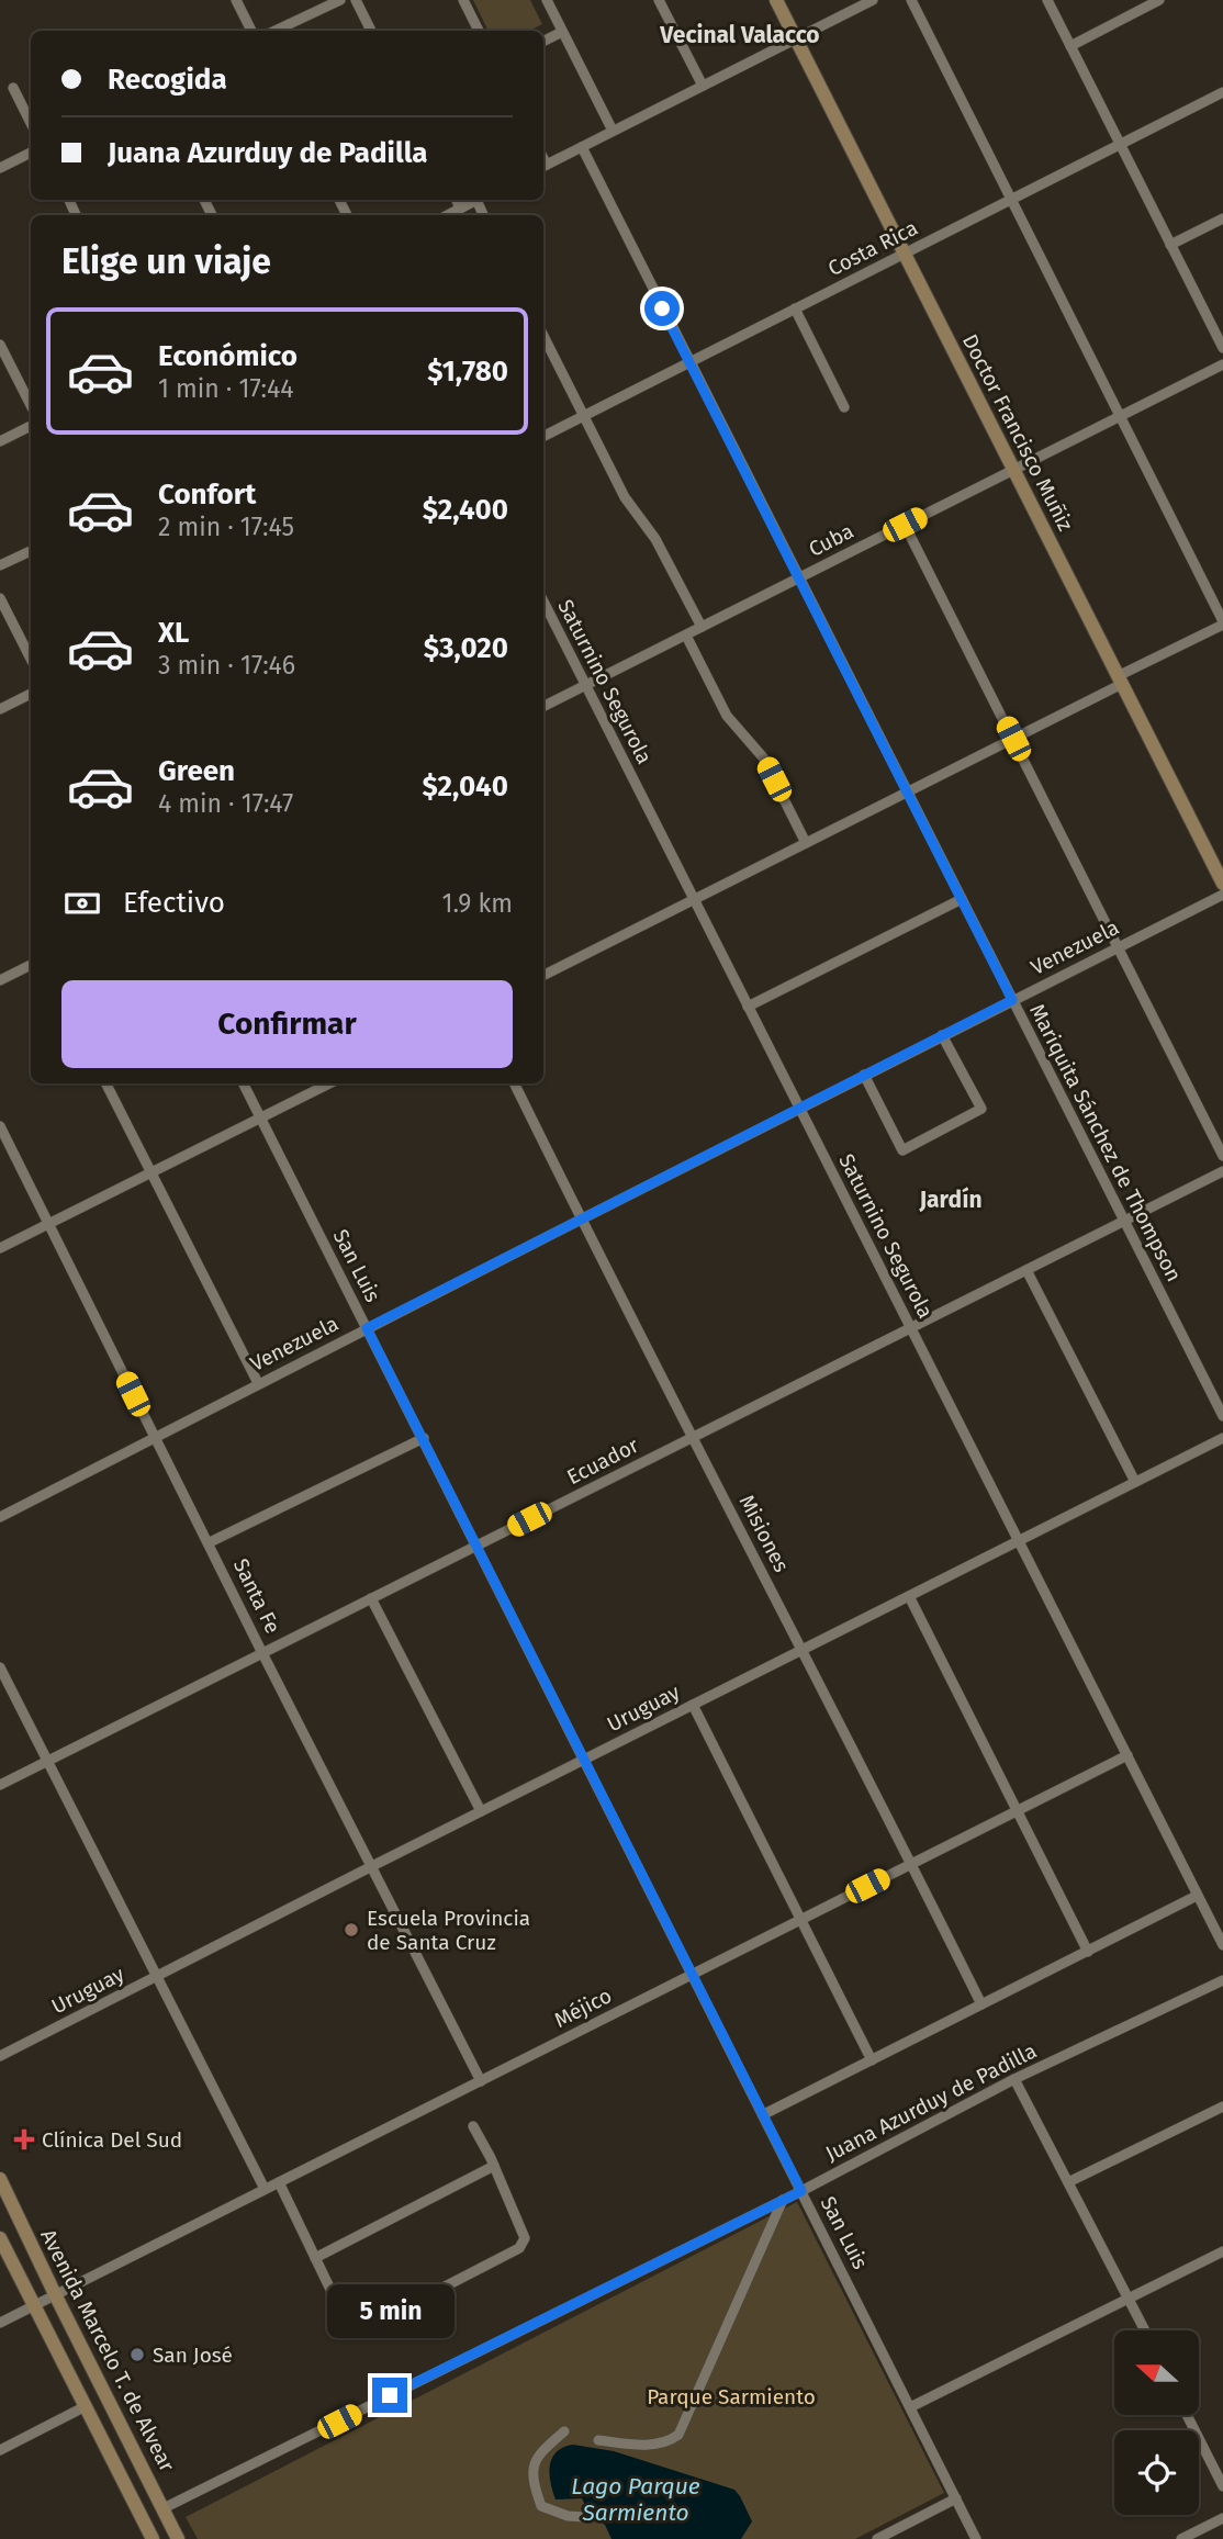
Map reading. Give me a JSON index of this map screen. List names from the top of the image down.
{
  "streets": {
    "main road": ["Doctor Francisco Muñiz", "Avenida Marcelo T. de Alvear"],
    "street": [
      "Costa Rica",
      "Cuba",
      "Saturnino Segurola",
      "Venezuela",
      "Mariquita Sánchez de Thompson",
      "San Luis",
      "Ecuador",
      "Misiones",
      "Santa Fe",
      "Uruguay",
      "Méjico",
      "Juana Azurduy de Padilla"
    ]
  },
  "crossings": [
    ["Costa Rica", "Doctor Francisco Muñiz"],
    ["Costa Rica", "Mariquita Sánchez de Thompson"],
    ["Doctor Francisco Muñiz", "Cuba"],
    ["Cuba", "Saturnino Segurola"],
    ["Cuba", "Mariquita Sánchez de Thompson"],
    ["Saturnino Segurola", "Venezuela"],
    ["Saturnino Segurola", "Ecuador"],
    ["Saturnino Segurola", "Uruguay"],
    ["Saturnino Segurola", "Méjico"],
    ["Venezuela", "Mariquita Sánchez de Thompson"],
    ["Venezuela", "San Luis"],
    ["Venezuela", "Misiones"],
    ["Venezuela", "Santa Fe"],
    ["Mariquita Sánchez de Thompson", "Ecuador"],
    ["San Luis", "Ecuador"],
    ["San Luis", "Uruguay"],
    ["San Luis", "Méjico"],
    ["San Luis", "Juana Azurduy de Padilla"],
    ["Ecuador", "Misiones"],
    ["Ecuador", "Santa Fe"],
    ["Misiones", "Uruguay"],
    ["Misiones", "Méjico"],
    ["Santa Fe", "Uruguay"],
    ["Santa Fe", "Méjico"],
    ["Méjico", "Avenida Marcelo T. de Alvear"],
    ["Juana Azurduy de Padilla", "Avenida Marcelo T. de Alvear"]
  ],
  "districts": ["Vecinal Valacco", "Jardín"],
  "water": ["Lago Parque Sarmiento"],
  "parks": ["Parque Sarmiento"],
  "places": {
    "other": ["Escuela Provincia de Santa Cruz", "San José"],
    "health": ["Clínica Del Sud"]
  },
  "north": "left",
  "page": {
    "banner": ["Recogida", "Juana Azurduy de Padilla"],
    "heading": "Elige un viaje",
    "list": [
      {
        "name": "Económico",
        "note": "1 min · 17:44",
        "value": "$1,780"
      },
      {
        "name": "Confort",
        "note": "2 min · 17:45",
        "value": "$2,400"
      },
      {
        "name": "XL",
        "note": "3 min · 17:46",
        "value": "$3,020"
      },
      {
        "name": "Green",
        "note": "4 min · 17:47",
        "value": "$2,040"
      }
    ],
    "pay": ["Efectivo", "1.9 km"],
    "buttons": "Confirmar",
    "bubble": "5 min"
  }
}
